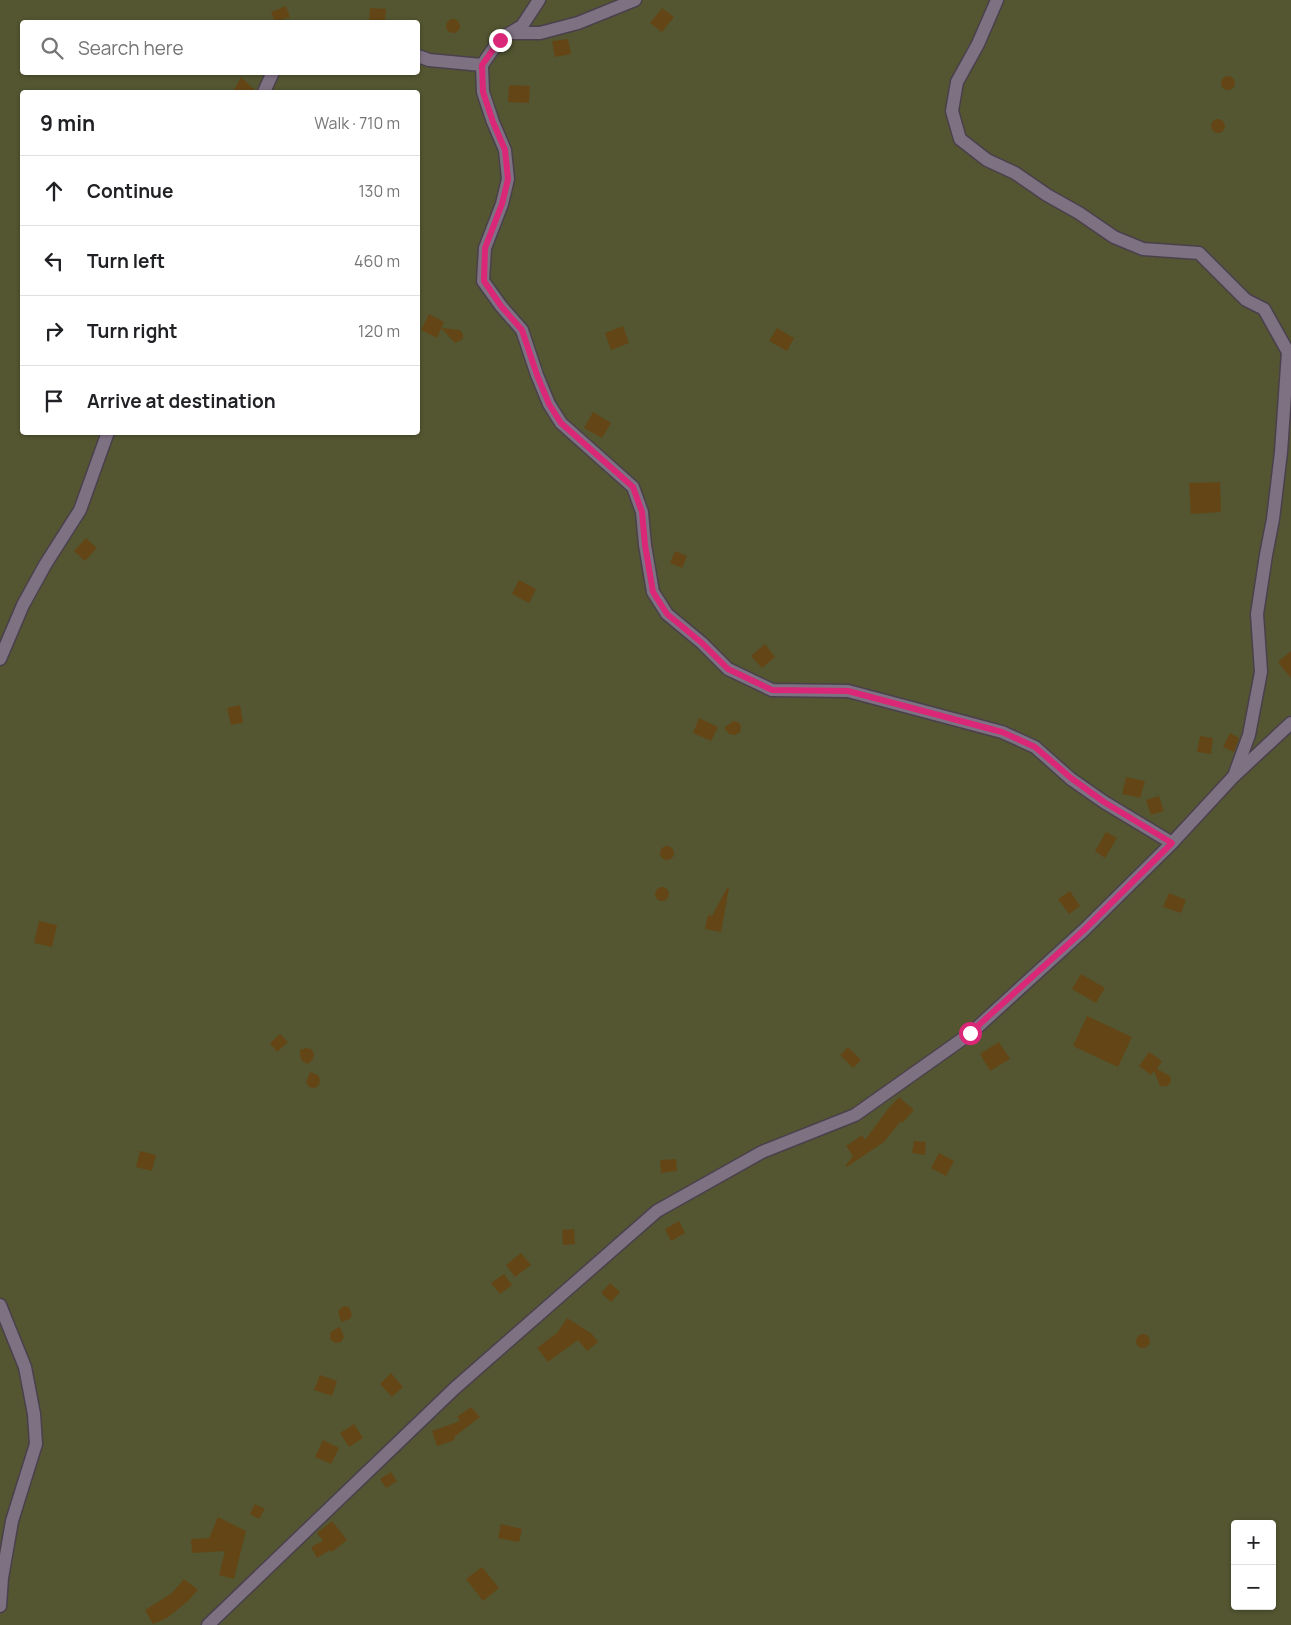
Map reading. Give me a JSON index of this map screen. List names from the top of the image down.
{
  "page": {
    "search": "Search here",
    "heading": ["9 min", "Walk · 710 m"],
    "list": [
      ["Continue", "130 m"],
      ["Turn left", "460 m"],
      ["Turn right", "120 m"],
      "Arrive at destination"
    ],
    "map_buttons": ["+", "−"]
  }
}
